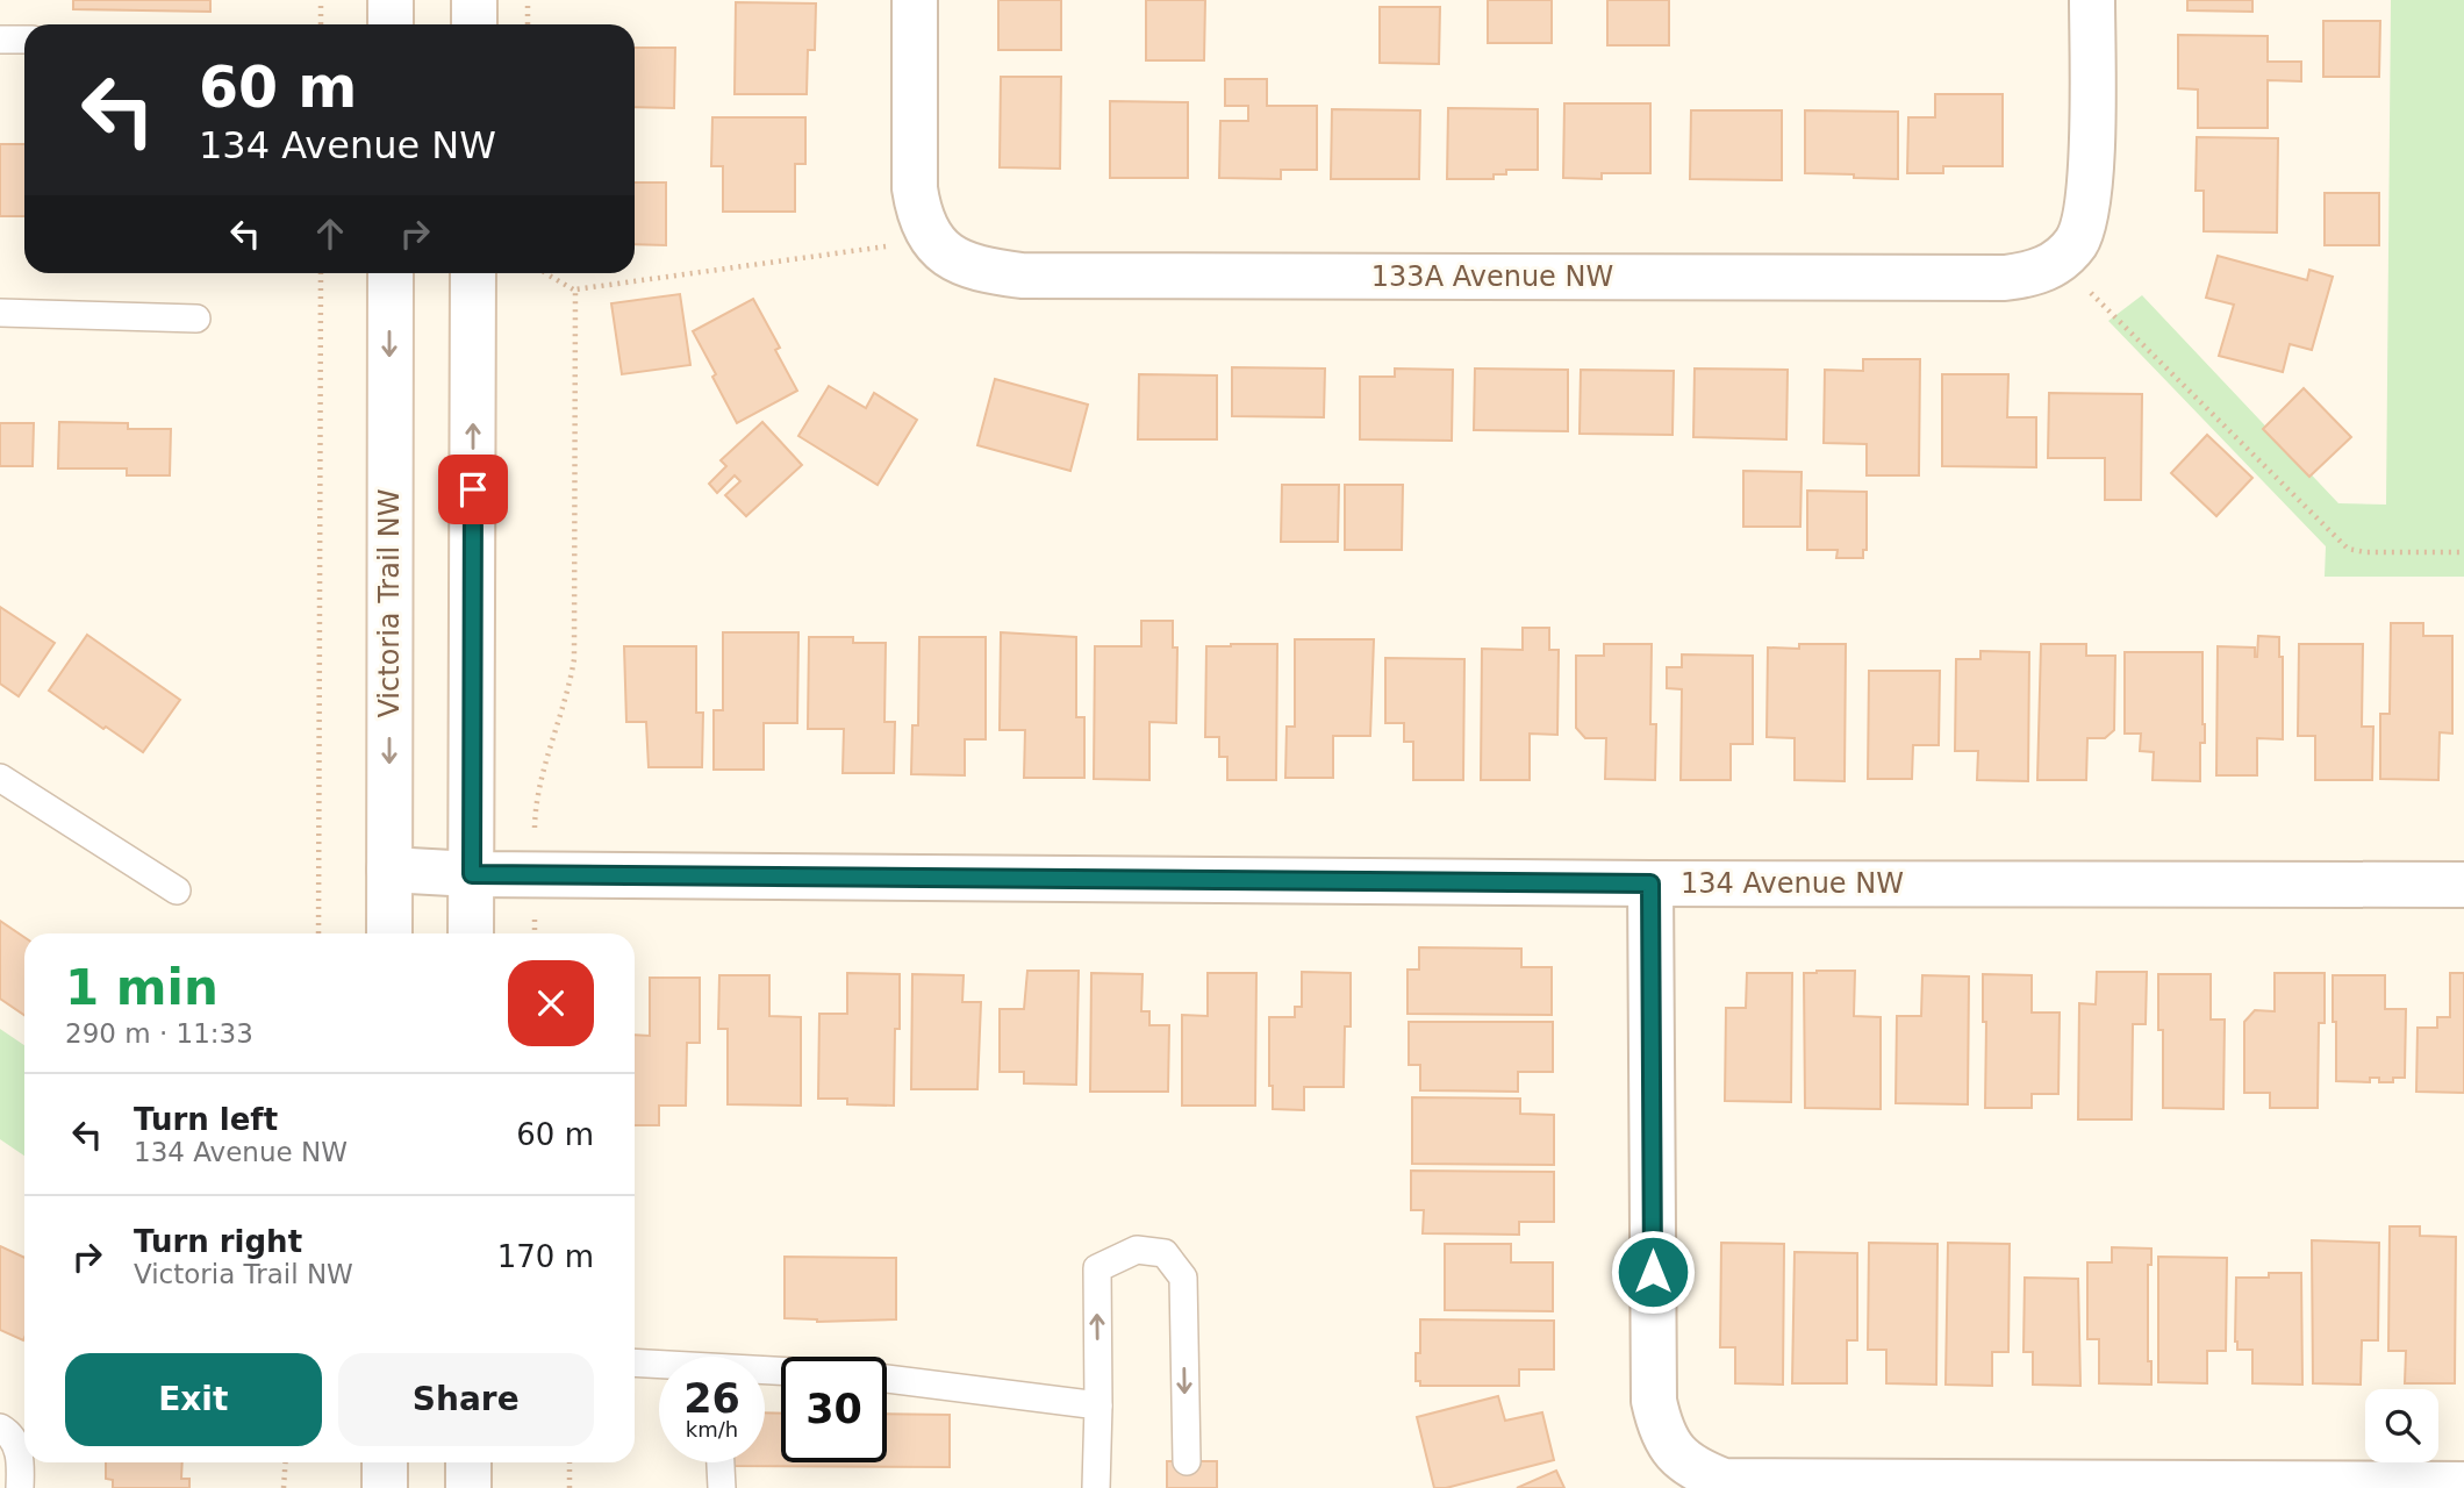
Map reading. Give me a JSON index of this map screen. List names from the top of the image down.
{
  "streets": {
    "street": ["133A Avenue NW", "Victoria Trail NW", "134 Avenue NW"]
  },
  "crossings": [
    ["Victoria Trail NW", "134 Avenue NW"]
  ],
  "page": {
    "turn": ["60 m", "134 Avenue NW"],
    "heading": ["1 min", "290 m · 11:33"],
    "list": [
      {
        "name": "Turn left",
        "note": "134 Avenue NW",
        "value": "60 m"
      },
      {
        "name": "Turn right",
        "note": "Victoria Trail NW",
        "value": "170 m"
      }
    ],
    "buttons": ["Exit", "Share"],
    "speed": "26 km/h",
    "limit": "30"
  }
}
